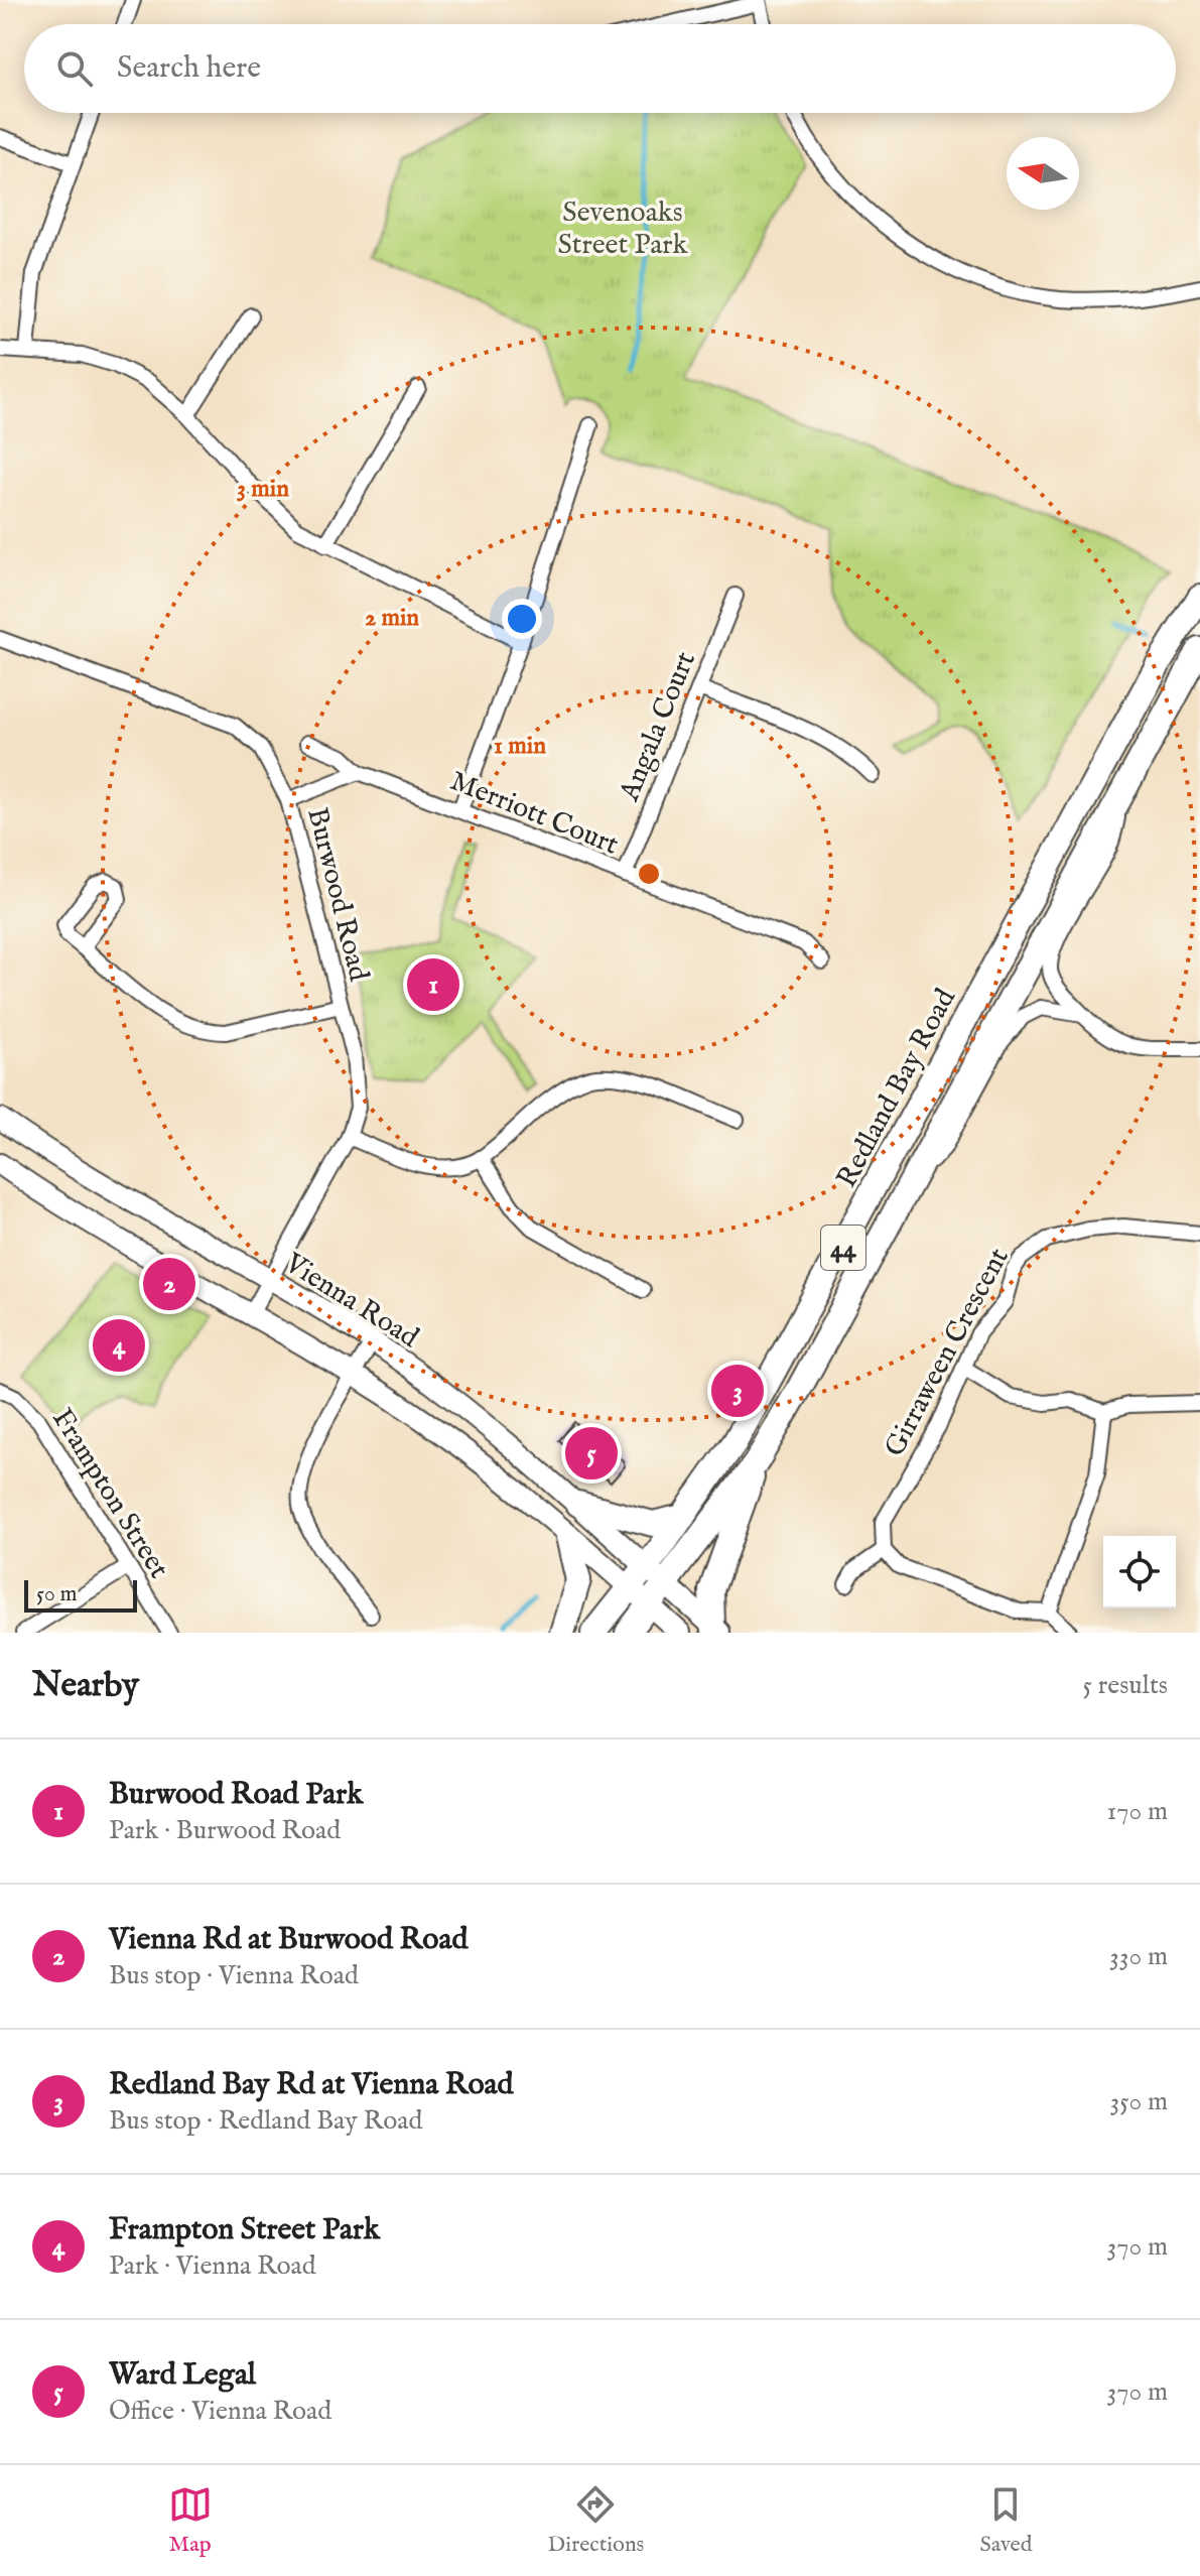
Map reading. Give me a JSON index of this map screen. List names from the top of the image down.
{
  "streets": {
    "main road": ["Redland Bay Road", "44", "Vienna Road"],
    "street": [
      "Angala Court",
      "Merriott Court",
      "Burwood Road",
      "Girraween Crescent",
      "Frampton Street"
    ]
  },
  "crossings": [
    ["Angala Court", "Merriott Court"],
    ["Burwood Road", "Vienna Road"],
    ["Redland Bay Road", "Vienna Road"]
  ],
  "parks": ["Sevenoaks Street Park"],
  "scale_bar": "50 m",
  "north": "left",
  "page": {
    "search": "Search here",
    "pins": [
      "1",
      "2",
      "4",
      "3",
      "5"
    ],
    "scale": "50 m",
    "heading": ["Nearby", "5 results"],
    "list": [
      {
        "mark": "1",
        "name": "Burwood Road Park",
        "note": "Park · Burwood Road",
        "value": "170 m"
      },
      {
        "mark": "2",
        "name": "Vienna Rd at Burwood Road",
        "note": "Bus stop · Vienna Road",
        "value": "330 m"
      },
      {
        "mark": "3",
        "name": "Redland Bay Rd at Vienna Road",
        "note": "Bus stop · Redland Bay Road",
        "value": "350 m"
      },
      {
        "mark": "4",
        "name": "Frampton Street Park",
        "note": "Park · Vienna Road",
        "value": "370 m"
      },
      {
        "mark": "5",
        "name": "Ward Legal",
        "note": "Office · Vienna Road",
        "value": "370 m"
      }
    ],
    "nav": ["Map", "Directions", "Saved"]
  },
  "rings": ["3 min", "2 min", "1 min"]
}
